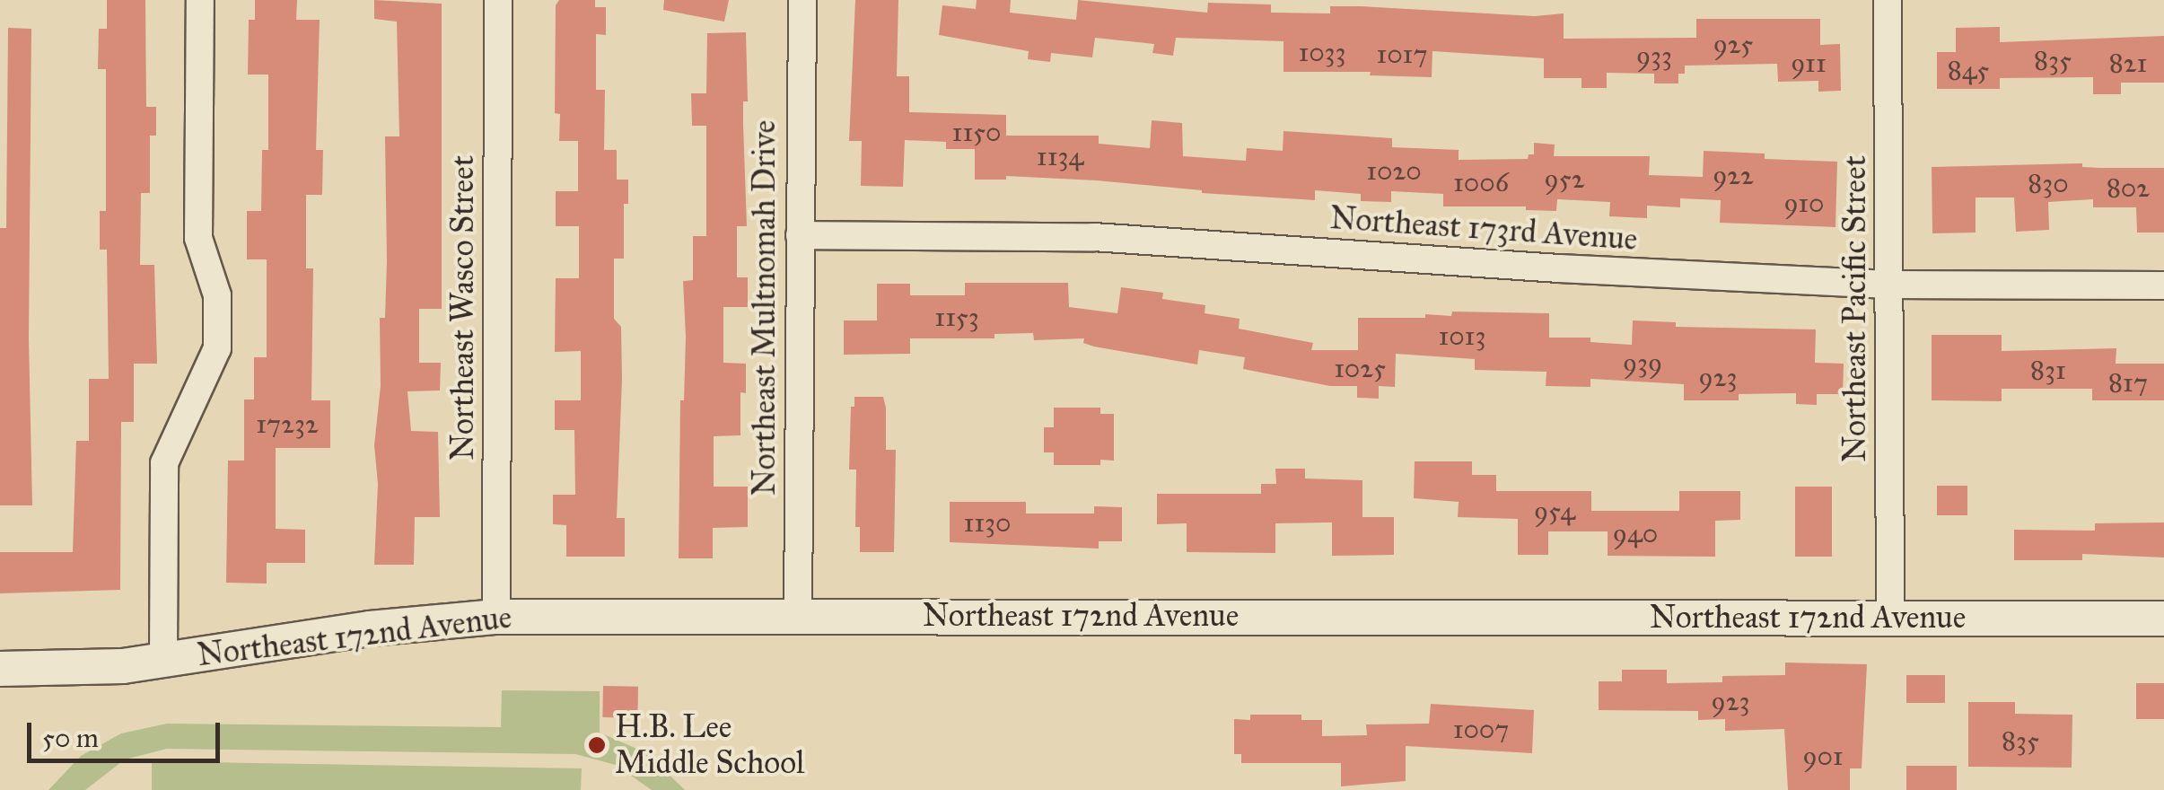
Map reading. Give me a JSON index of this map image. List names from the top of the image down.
{
  "streets": {
    "street": [
      "Northeast 173rd Avenue",
      "Northeast Wasco Street",
      "Northeast Multnomah Drive",
      "Northeast Pacific Street",
      "Northeast 172nd Avenue"
    ]
  },
  "crossings": [
    ["Northeast 173rd Avenue", "Northeast Multnomah Drive"],
    ["Northeast 173rd Avenue", "Northeast Pacific Street"],
    ["Northeast Wasco Street", "Northeast 172nd Avenue"],
    ["Northeast Multnomah Drive", "Northeast 172nd Avenue"],
    ["Northeast Pacific Street", "Northeast 172nd Avenue"]
  ],
  "places": ["H.B. Lee Middle School"],
  "house_numbers": [
    "925",
    "1033",
    "1017",
    "933",
    "835",
    "911",
    "821",
    "845",
    "1150",
    "1134",
    "1020",
    "922",
    "952",
    "1006",
    "830",
    "802",
    "910",
    "1153",
    "1013",
    "939",
    "1025",
    "831",
    "923",
    "817",
    "17232",
    "954",
    "1130",
    "940",
    "923",
    "1007",
    "835",
    "901"
  ],
  "scale_bar": "50 m"
}
